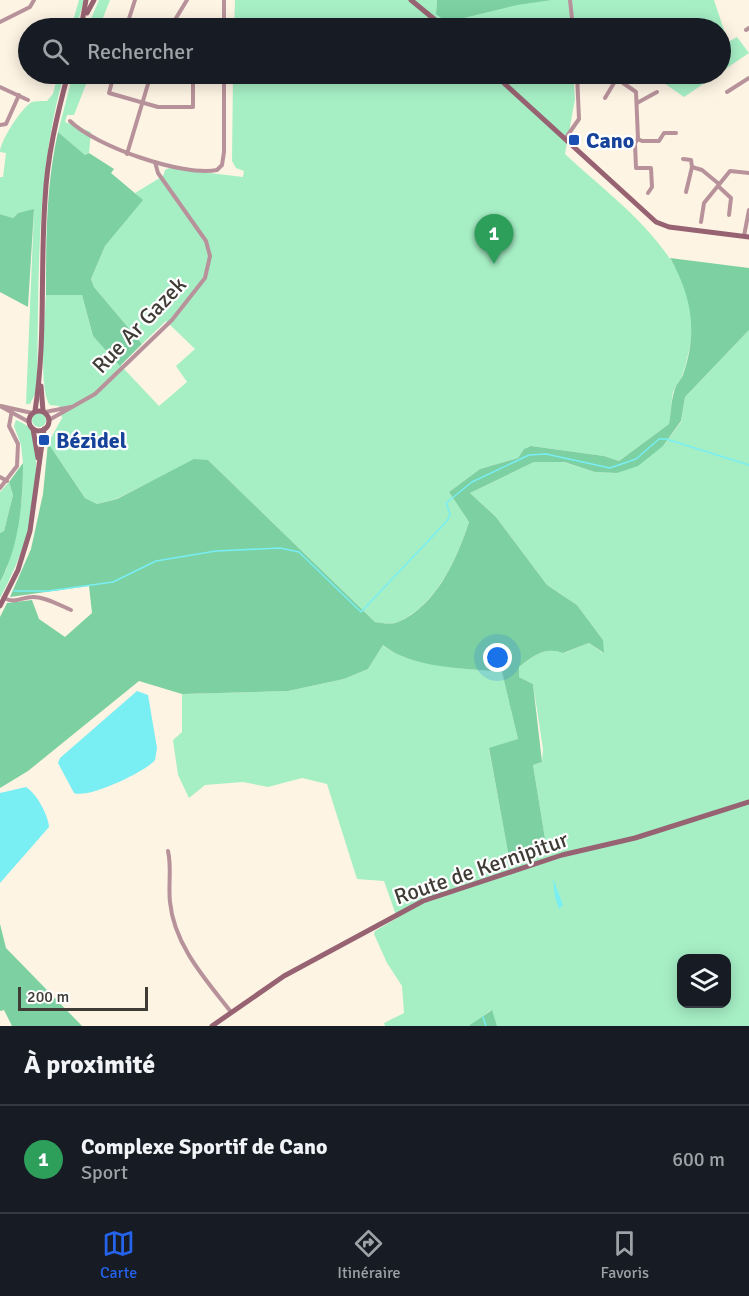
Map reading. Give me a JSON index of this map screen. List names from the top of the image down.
{
  "streets": {
    "main road": ["Route de Kernipitur"],
    "street": ["Rue Ar Gazek"]
  },
  "places": {
    "transit": ["Cano", "Bézidel"]
  },
  "scale_bar": "200 m",
  "page": {
    "search": "Rechercher",
    "pins": "1",
    "scale": "200 m",
    "heading": "À proximité",
    "list": [
      {
        "mark": "1",
        "name": "Complexe Sportif de Cano",
        "note": "Sport",
        "value": "600 m"
      }
    ],
    "nav": ["Carte", "Itinéraire", "Favoris"]
  }
}
